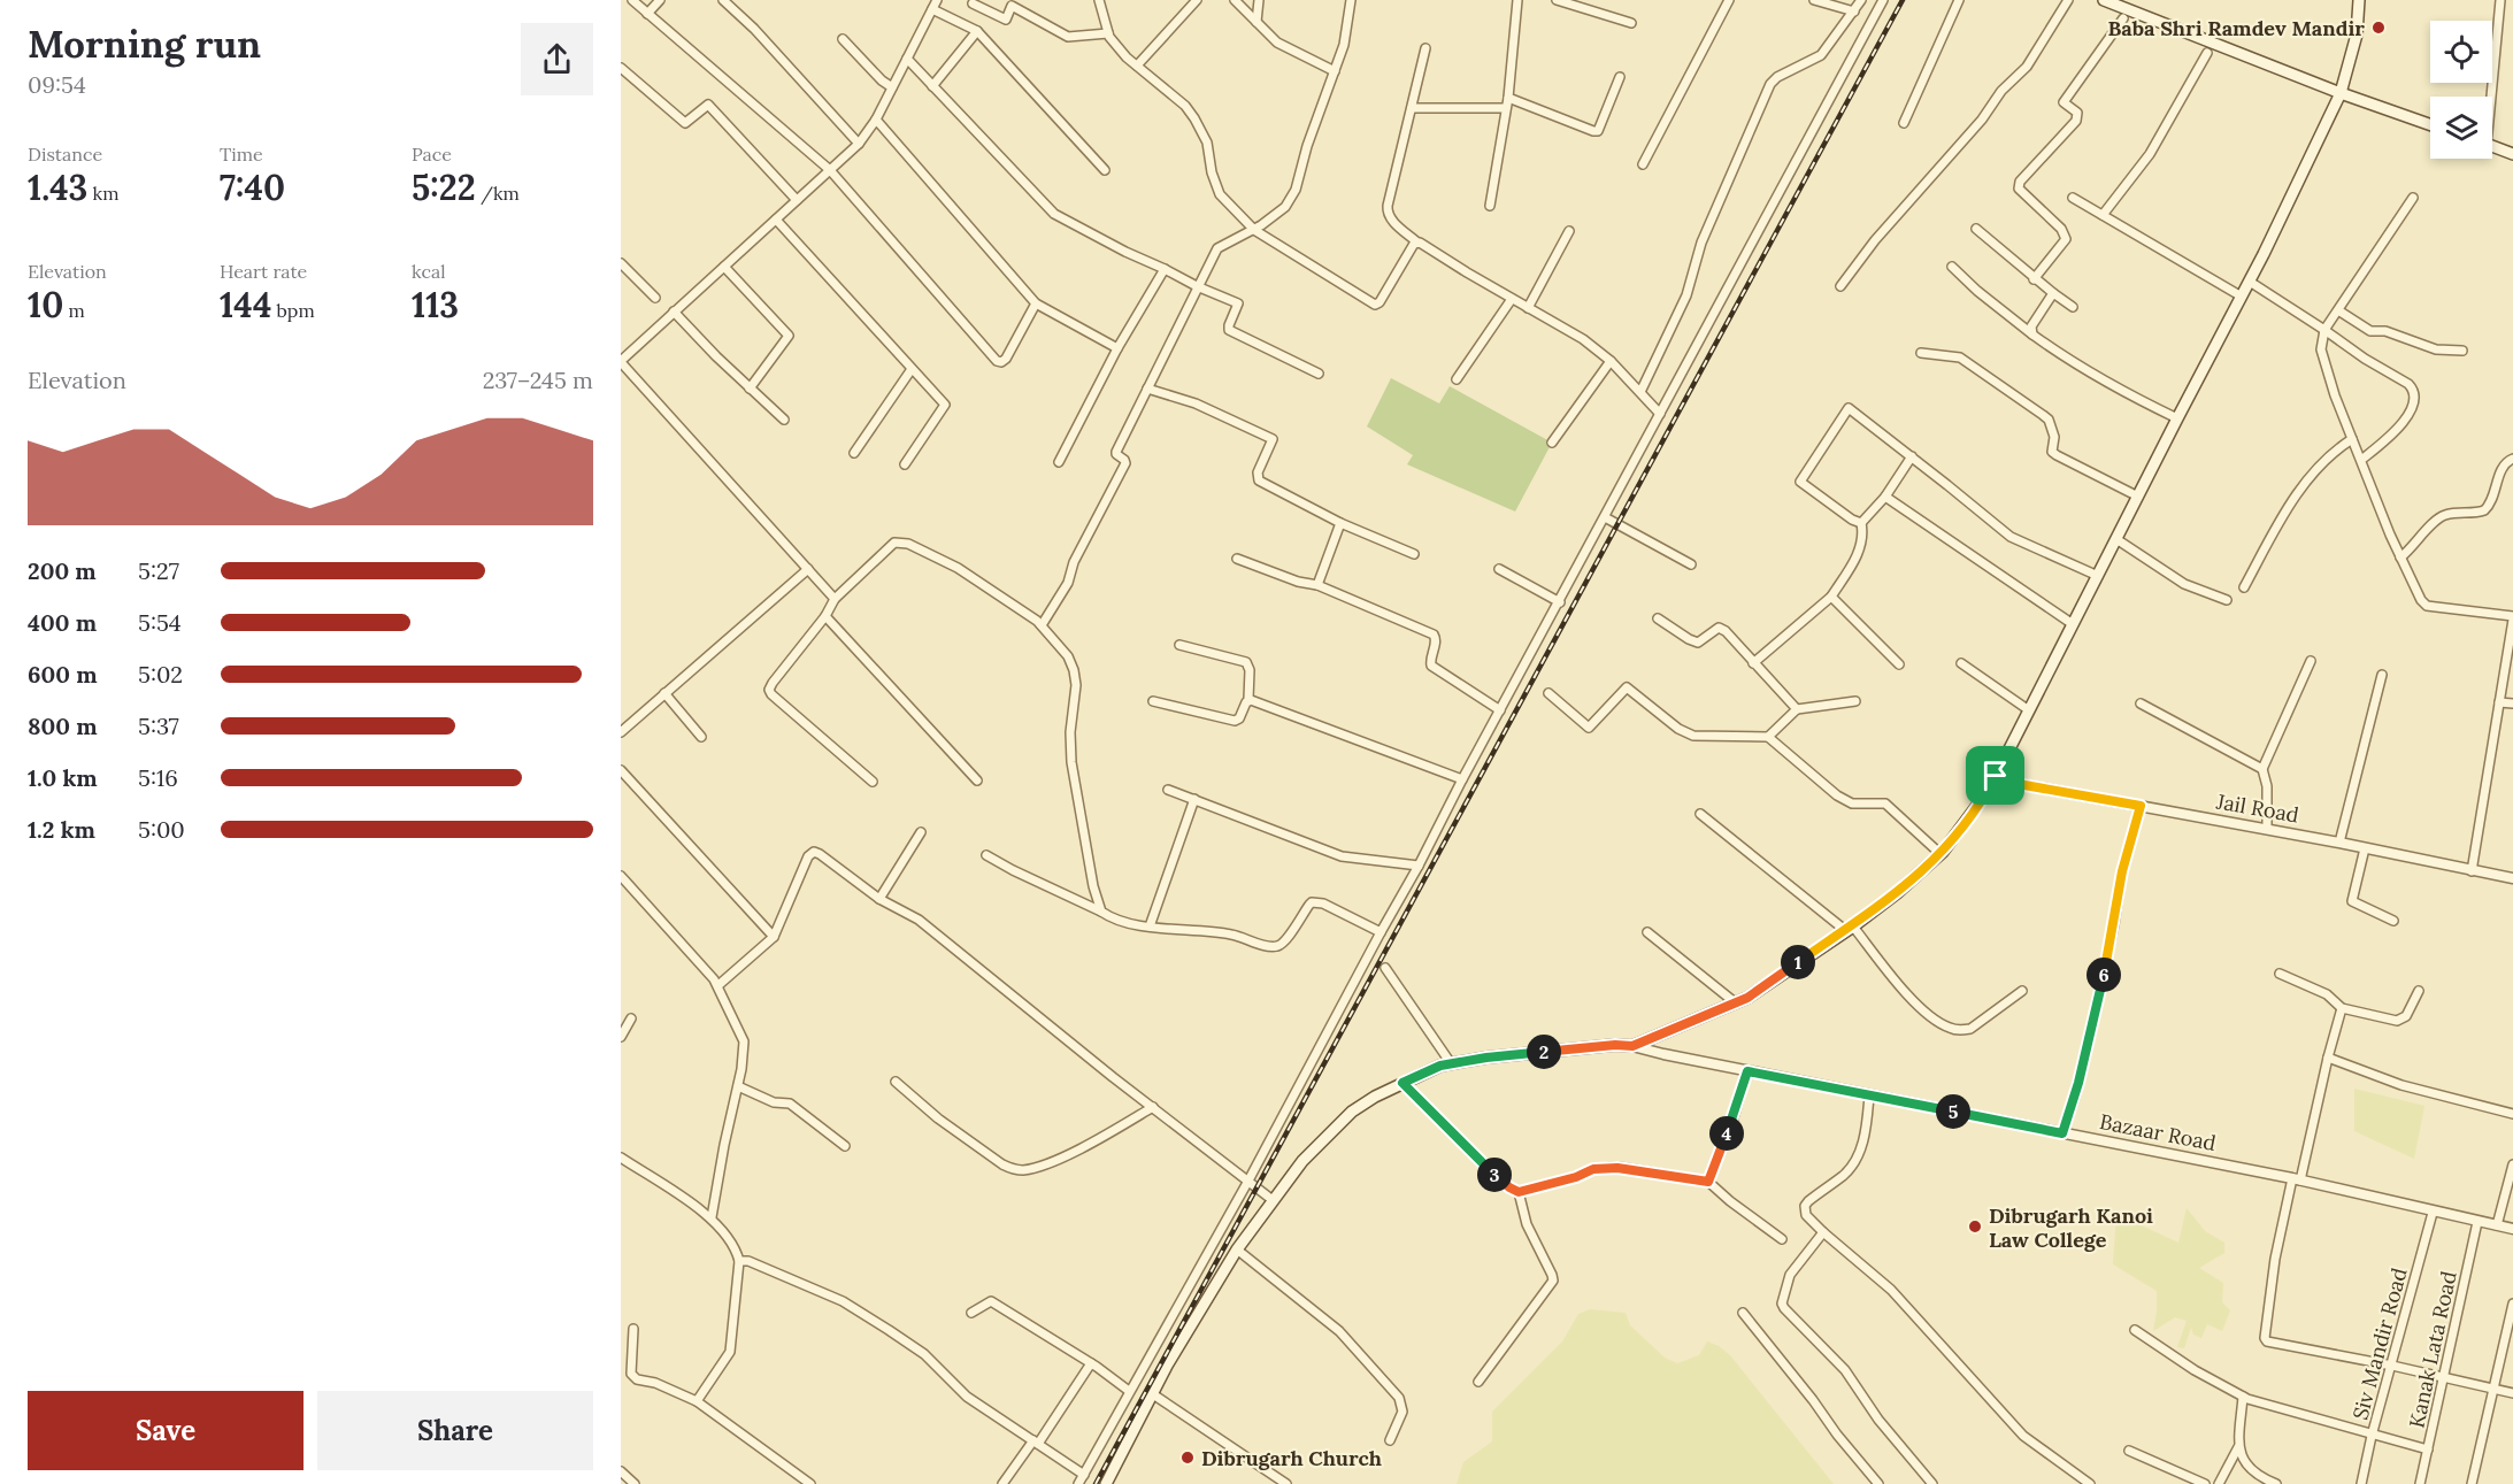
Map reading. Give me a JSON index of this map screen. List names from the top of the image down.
{
  "streets": {
    "street": [
      "Jail Road",
      "Bazaar Road",
      "Siv Mandir Road",
      "Kanak Lata Road"
    ]
  },
  "crossings": [
    ["Bazaar Road", "Siv Mandir Road"],
    ["Bazaar Road", "Kanak Lata Road"]
  ],
  "places": ["Baba Shri Ramdev Mandir", "Dibrugarh Kanoi Law College", "Dibrugarh Church"],
  "page": {
    "heading": ["Morning run", "09:54"],
    "stats": [
      ["Distance", "1.43 km"],
      ["Time", "7:40"],
      ["Pace", "5:22 /km"],
      ["Elevation", "10 m"],
      ["Heart rate", "144 bpm"],
      ["kcal", "113"]
    ],
    "chart": ["Elevation", "237–245 m"],
    "list": [
      {
        "name": "200 m",
        "note": "5:27"
      },
      {
        "name": "400 m",
        "note": "5:54"
      },
      {
        "name": "600 m",
        "note": "5:02"
      },
      {
        "name": "800 m",
        "note": "5:37"
      },
      {
        "name": "1.0 km",
        "note": "5:16"
      },
      {
        "name": "1.2 km",
        "note": "5:00"
      }
    ],
    "pins": [
      "1",
      "6",
      "2",
      "5",
      "4",
      "3"
    ],
    "buttons": ["Save", "Share"]
  }
}
